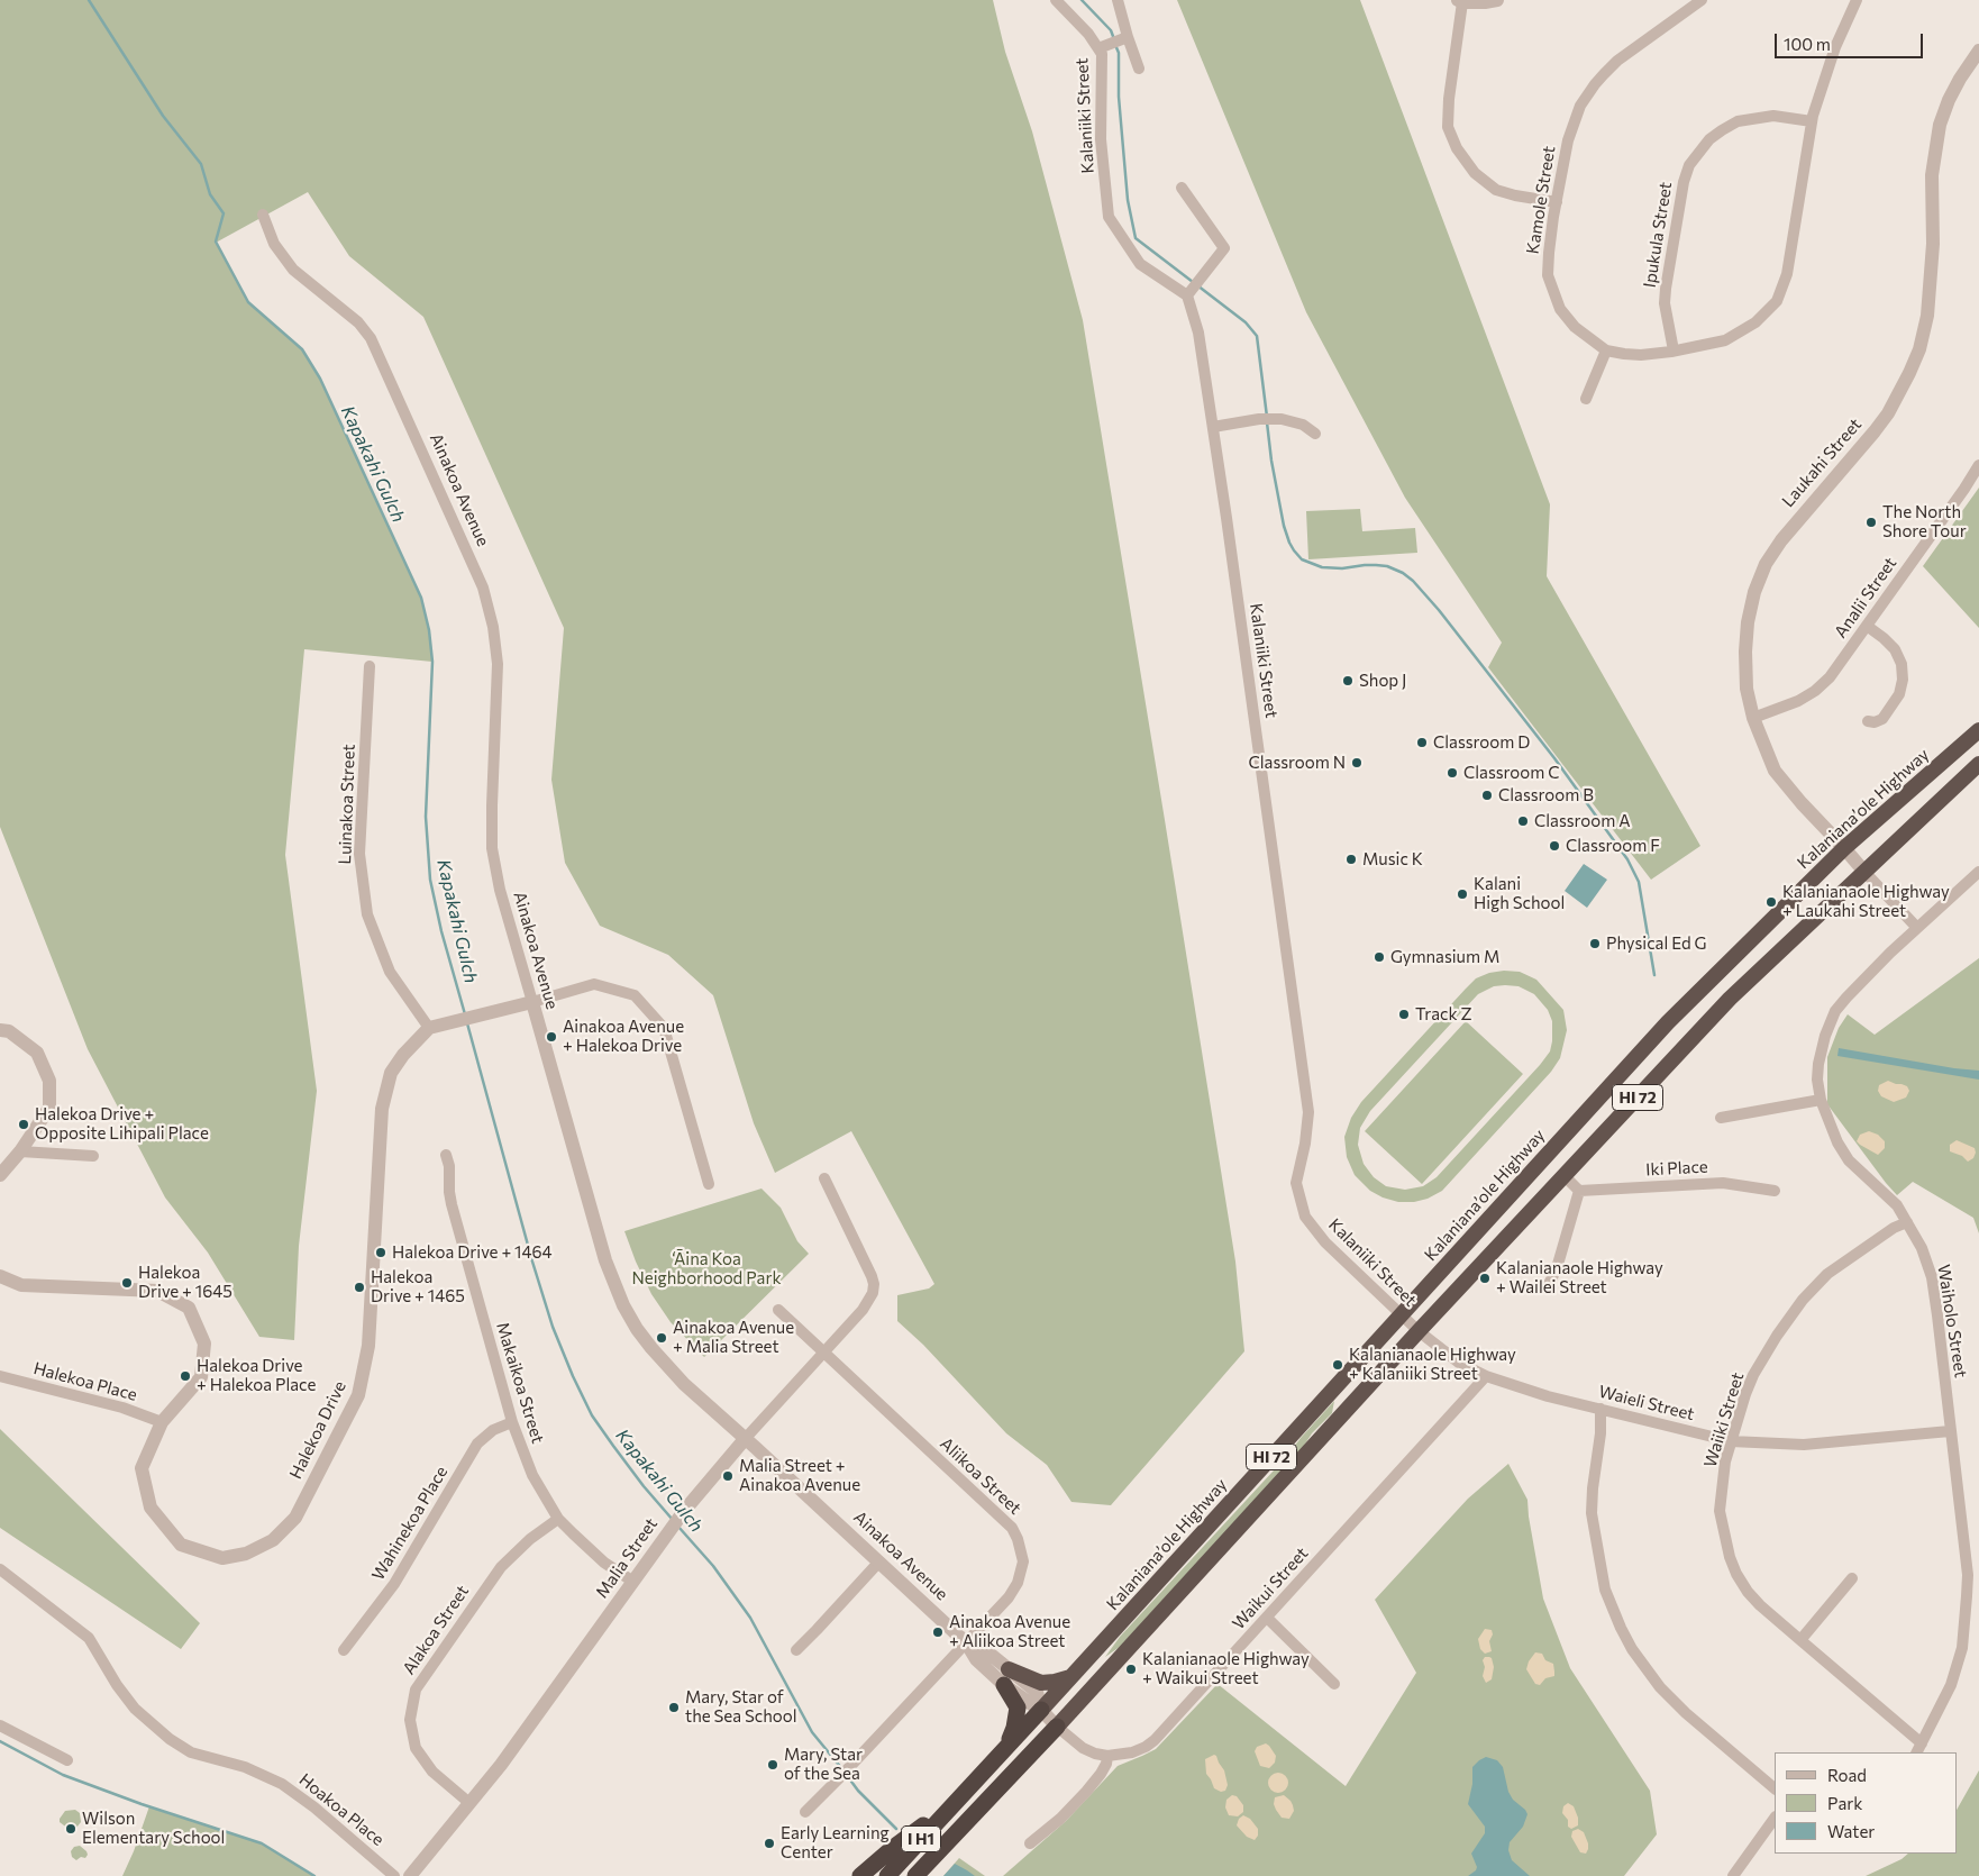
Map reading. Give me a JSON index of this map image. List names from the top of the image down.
{
  "streets": {
    "highway": ["Kalaniana’ole Highway", "HI 72", "I H1"],
    "street": [
      "Kalaniiki Street",
      "Kamole Street",
      "Ipukula Street",
      "Laukahi Street",
      "Ainakoa Avenue",
      "Analii Street",
      "Luinakoa Street",
      "Iki Place",
      "Waiholo Street",
      "Halekoa Place",
      "Makaikoa Street",
      "Waieli Street",
      "Waiiki Street",
      "Halekoa Drive",
      "Aliikoa Street",
      "Wahinekoa Place",
      "Malia Street",
      "Waikui Street",
      "Alakoa Street",
      "Hoakoa Place"
    ]
  },
  "crossings": [
    ["Kalaniiki Street", "Kalaniana’ole Highway"],
    ["Kalaniiki Street", "HI 72"],
    ["Kalaniiki Street", "Waieli Street"],
    ["Kamole Street", "Ipukula Street"],
    ["Laukahi Street", "Analii Street"],
    ["Laukahi Street", "Kalaniana’ole Highway"],
    ["Laukahi Street", "HI 72"],
    ["Ainakoa Avenue", "Kalaniana’ole Highway"],
    ["Ainakoa Avenue", "HI 72"],
    ["Ainakoa Avenue", "Aliikoa Street"],
    ["Ainakoa Avenue", "Malia Street"],
    ["Ainakoa Avenue", "Waikui Street"],
    ["Ainakoa Avenue", "I H1"],
    ["Luinakoa Street", "Halekoa Drive"],
    ["Kalaniana’ole Highway", "I H1"],
    ["HI 72", "Waieli Street"],
    ["HI 72", "Waikui Street"],
    ["HI 72", "I H1"],
    ["Waiholo Street", "Waieli Street"],
    ["Waiholo Street", "Waiiki Street"],
    ["Halekoa Place", "Halekoa Drive"],
    ["Makaikoa Street", "Wahinekoa Place"],
    ["Makaikoa Street", "Malia Street"],
    ["Makaikoa Street", "Alakoa Street"],
    ["Waieli Street", "Waiiki Street"],
    ["Waieli Street", "Waikui Street"],
    ["Aliikoa Street", "Malia Street"],
    ["Malia Street", "Alakoa Street"],
    ["Waikui Street", "I H1"]
  ],
  "water": ["Kapakahi Gulch"],
  "parks": ["‘Āina Koa Neighborhood Park"],
  "places": [
    "The North Shore Tour",
    "Shop J",
    "Classroom D",
    "Classroom N",
    "Classroom C",
    "Classroom B",
    "Classroom A",
    "Classroom F",
    "Music K",
    "Kalani High School",
    "Kalanianaole Highway + Laukahi Street",
    "Physical Ed G",
    "Gymnasium M",
    "Track Z",
    "Ainakoa Avenue + Halekoa Drive",
    "Halekoa Drive + Opposite Lihipali Place",
    "Halekoa Drive + 1464",
    "Kalanianaole Highway + Wailei Street",
    "Halekoa Drive + 1645",
    "Halekoa Drive + 1465",
    "Ainakoa Avenue + Malia Street",
    "Kalanianaole Highway + Kalaniiki Street",
    "Halekoa Drive + Halekoa Place",
    "Malia Street + Ainakoa Avenue",
    "Ainakoa Avenue + Aliikoa Street",
    "Kalanianaole Highway + Waikui Street",
    "Mary, Star of the Sea School",
    "Mary, Star of the Sea",
    "Wilson Elementary School",
    "Early Learning Center"
  ],
  "legend": ["Road", "Park", "Water"],
  "scale_bar": "100 m"
}
